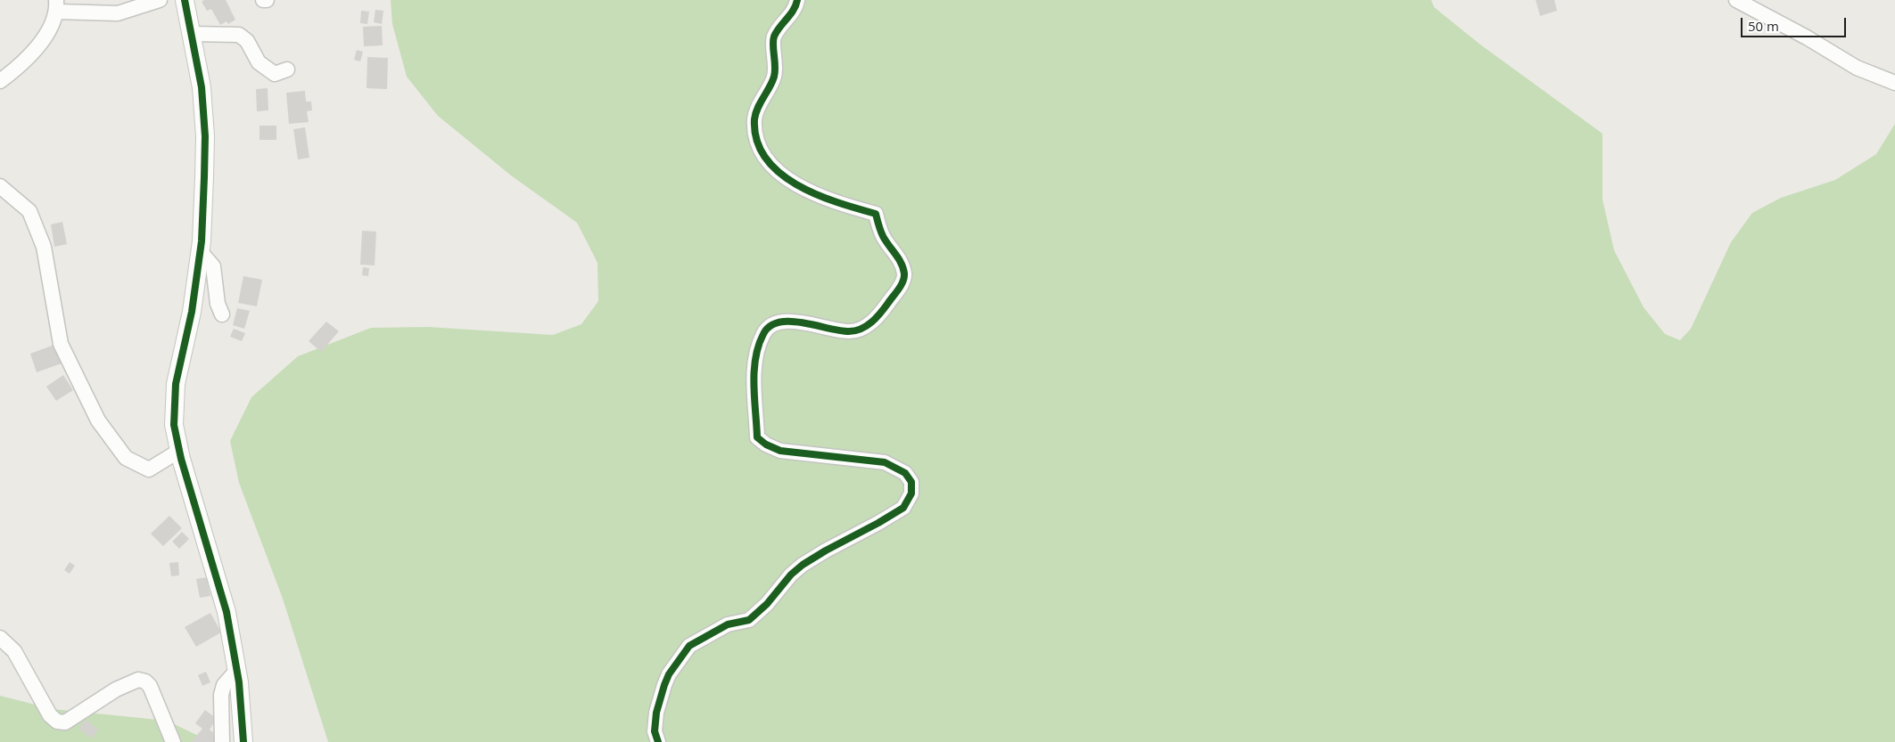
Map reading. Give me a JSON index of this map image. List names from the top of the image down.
{
  "scale_bar": "50 m"
}
